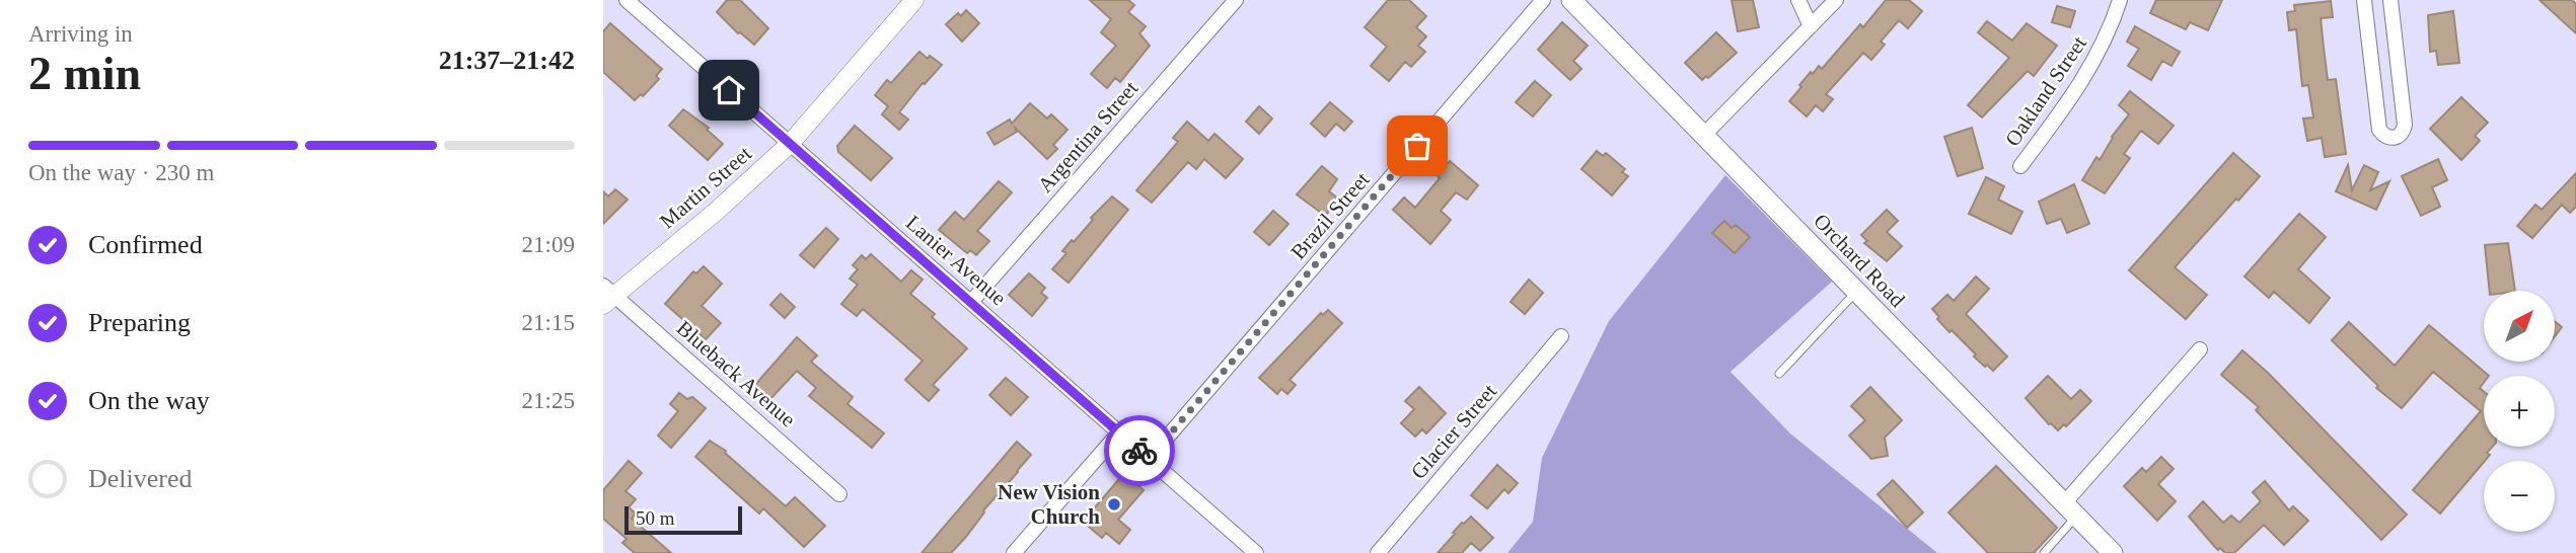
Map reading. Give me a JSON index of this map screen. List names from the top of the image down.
{
  "streets": {
    "main road": ["Orchard Road"],
    "street": [
      "Oakland Street",
      "Argentina Street",
      "Martin Street",
      "Brazil Street",
      "Lanier Avenue",
      "Blueback Avenue",
      "Glacier Street"
    ]
  },
  "crossings": [
    ["Argentina Street", "Lanier Avenue"],
    ["Martin Street", "Lanier Avenue"],
    ["Martin Street", "Blueback Avenue"],
    ["Brazil Street", "Lanier Avenue"]
  ],
  "places": ["New Vision Church"],
  "scale_bar": "50 m",
  "north": "top right",
  "page": {
    "heading": ["2 min", "Arriving in", "21:37–21:42"],
    "bar": "On the way · 230 m",
    "list": [
      ["Confirmed", "21:09"],
      ["Preparing", "21:15"],
      ["On the way", "21:25"],
      "Delivered"
    ],
    "map_buttons": ["+", "−"],
    "scale": "50 m"
  }
}
